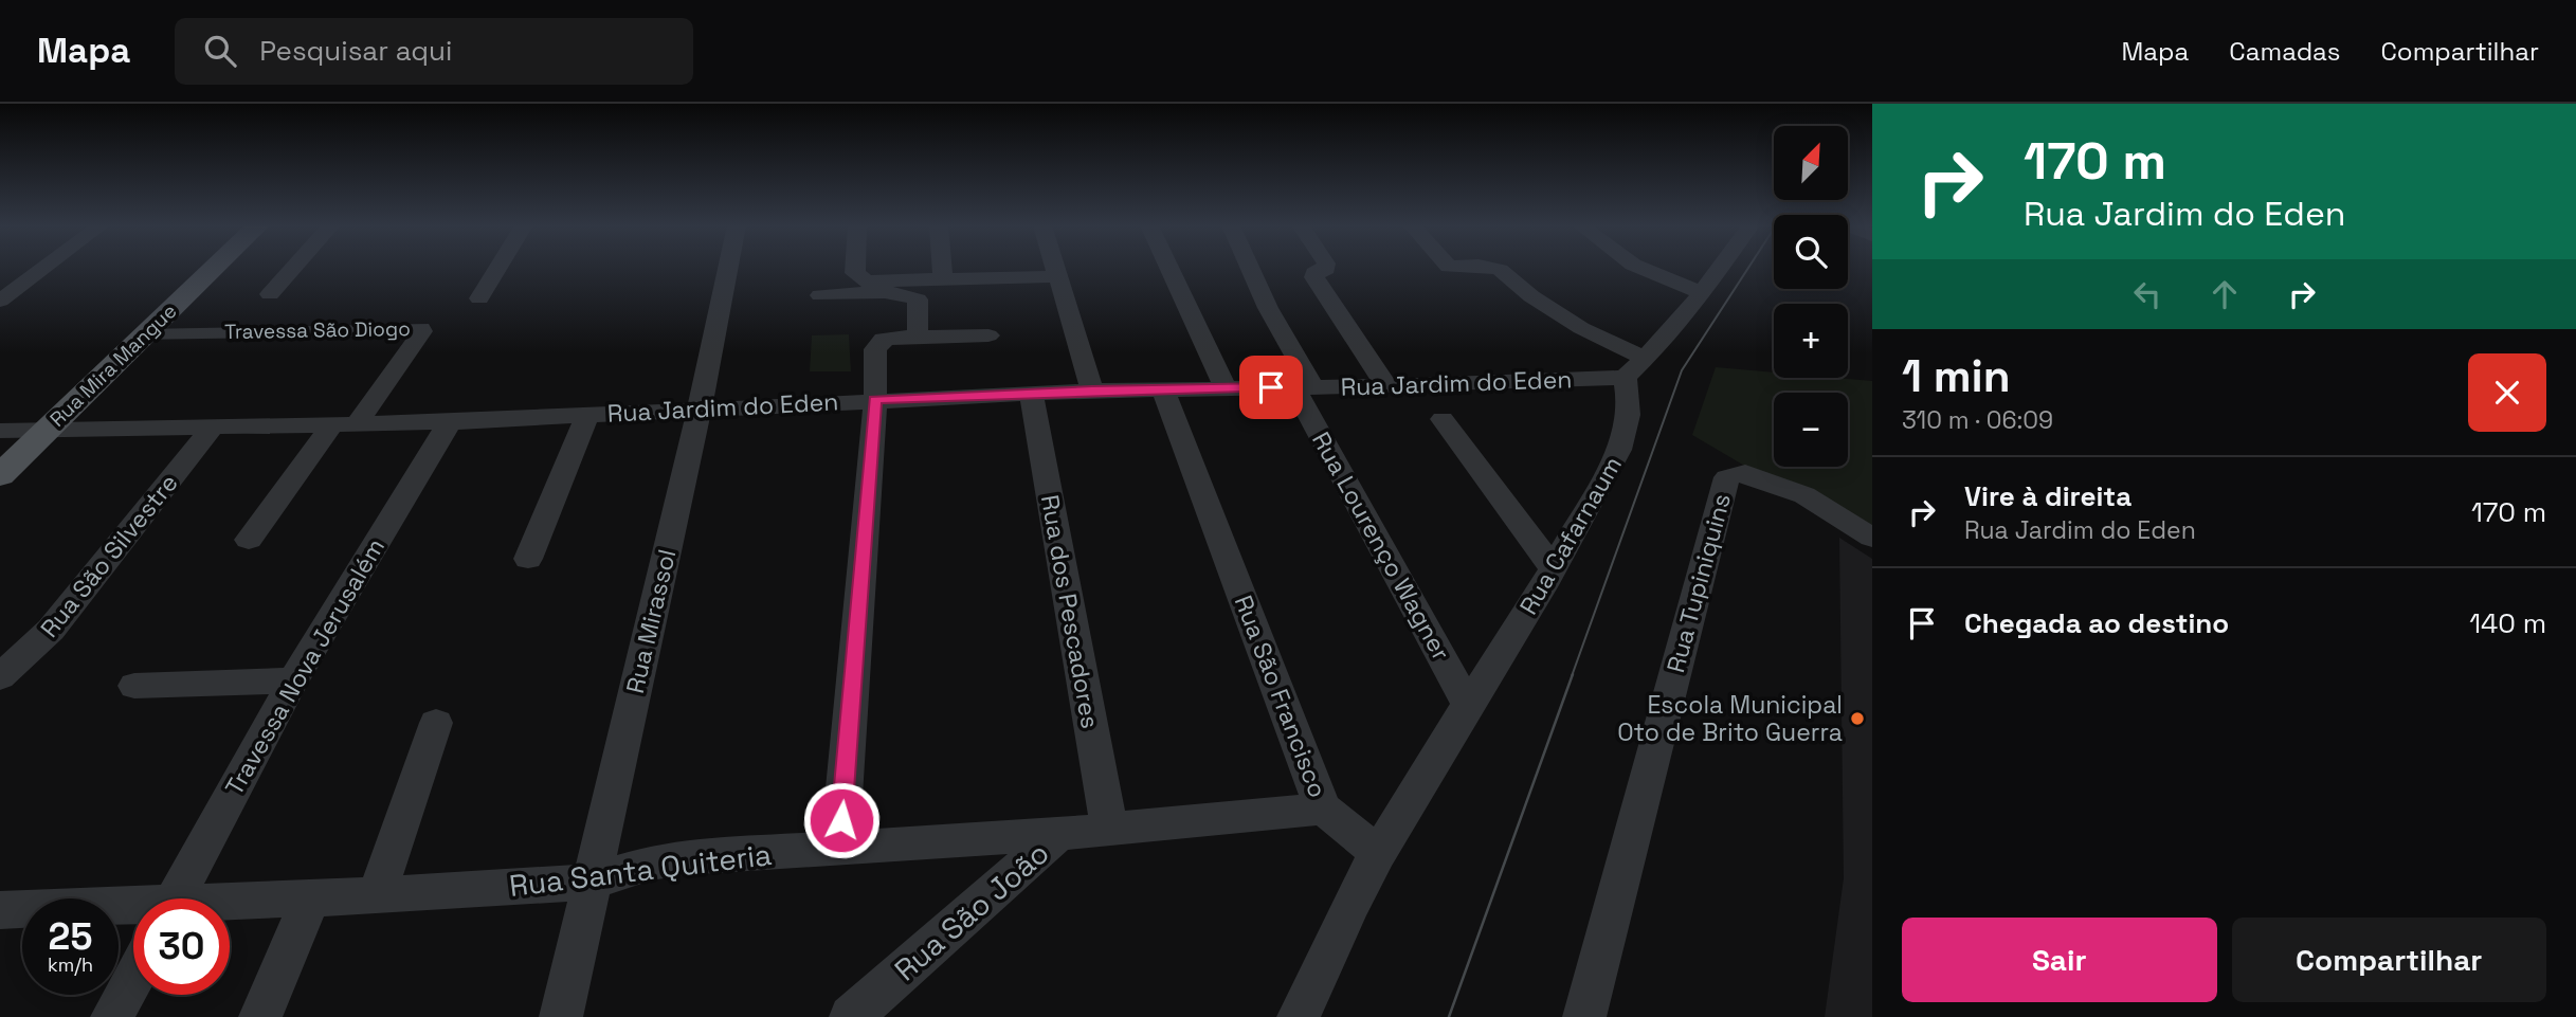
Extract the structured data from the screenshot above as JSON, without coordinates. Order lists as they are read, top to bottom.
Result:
{
  "streets": {
    "main road": ["Rua Mira Mangue"],
    "street": [
      "Travessa São Diogo",
      "Rua Jardim do Eden",
      "Rua Cafarnaum",
      "Rua Lourenço Wagner",
      "Rua São Silvestre",
      "Rua Tupiniquins",
      "Rua dos Pescadores",
      "Rua Mirassol",
      "Travessa Nova Jerusalém",
      "Rua São Francisco",
      "Rua Santa Quiteria",
      "Rua São João"
    ]
  },
  "crossings": [
    ["Travessa São Diogo", "Rua Mira Mangue"],
    ["Travessa São Diogo", "Rua Jardim do Eden"],
    ["Rua Mira Mangue", "Rua Jardim do Eden"],
    ["Rua Jardim do Eden", "Rua Cafarnaum"],
    ["Rua Jardim do Eden", "Rua Lourenço Wagner"],
    ["Rua Jardim do Eden", "Rua São Silvestre"],
    ["Rua Jardim do Eden", "Rua dos Pescadores"],
    ["Rua Jardim do Eden", "Rua Mirassol"],
    ["Rua Jardim do Eden", "Travessa Nova Jerusalém"],
    ["Rua Jardim do Eden", "Rua São Francisco"],
    ["Rua Cafarnaum", "Rua Lourenço Wagner"],
    ["Rua Cafarnaum", "Rua São Francisco"],
    ["Rua dos Pescadores", "Rua Santa Quiteria"],
    ["Rua Mirassol", "Rua Santa Quiteria"],
    ["Rua São Francisco", "Rua Santa Quiteria"],
    ["Rua Santa Quiteria", "Rua São João"]
  ],
  "places": ["Escola Municipal Oto de Brito Guerra"],
  "north": "top right",
  "page": {
    "header": "Mapa",
    "search": "Pesquisar aqui",
    "nav": ["Mapa", "Camadas", "Compartilhar"],
    "turn": ["170 m", "Rua Jardim do Eden"],
    "map_buttons": ["+", "−"],
    "heading": ["1 min", "310 m · 06:09"],
    "list": [
      {
        "name": "Vire à direita",
        "note": "Rua Jardim do Eden",
        "value": "170 m"
      },
      {
        "name": "Chegada ao destino",
        "value": "140 m"
      }
    ],
    "speed": "25 km/h",
    "limit": "30",
    "buttons": ["Sair", "Compartilhar"]
  }
}
